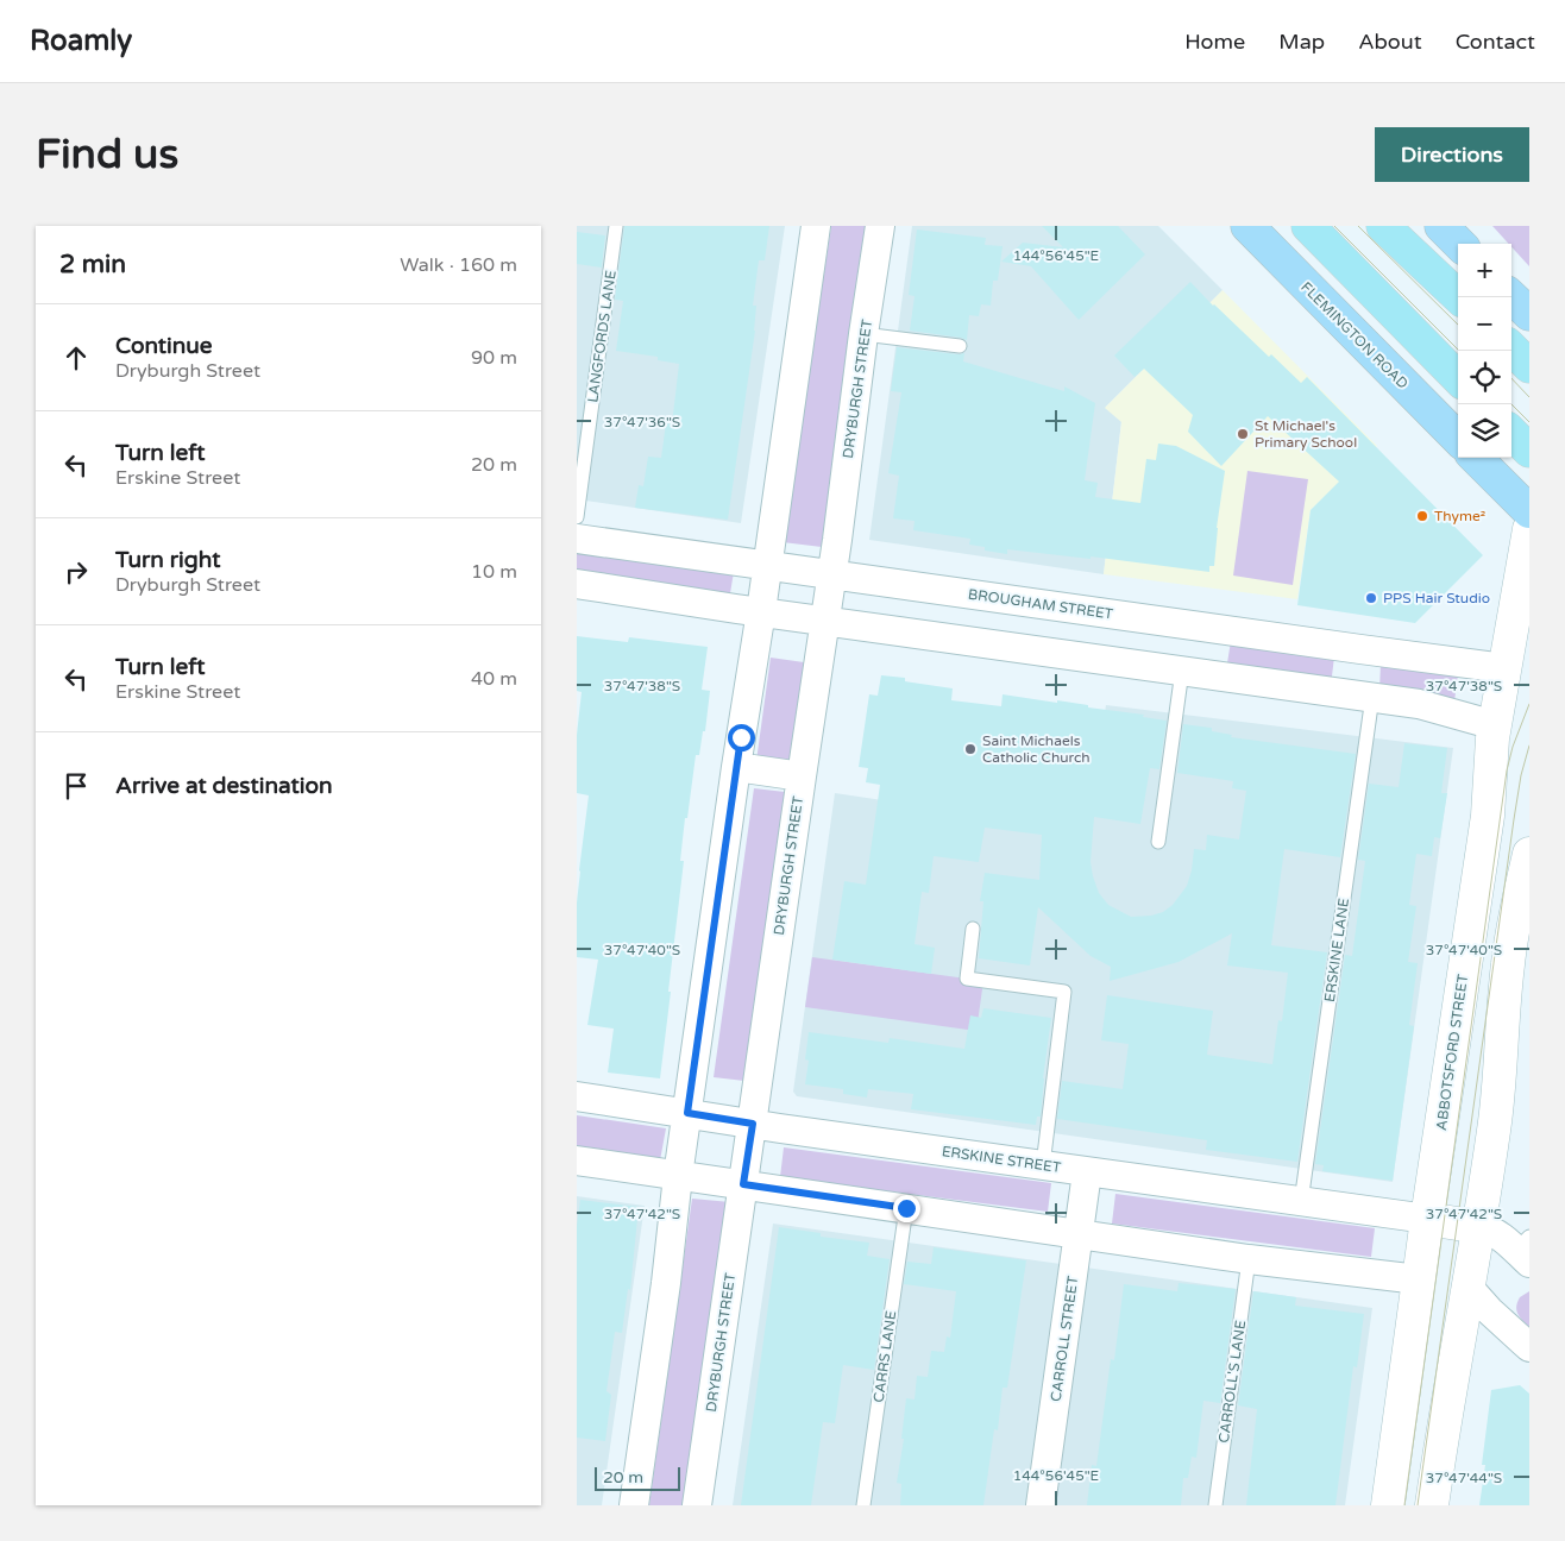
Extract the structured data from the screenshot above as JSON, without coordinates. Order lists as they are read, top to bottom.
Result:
{
  "streets": {
    "main road": ["FLEMINGTON ROAD"],
    "street": [
      "DRYBURGH STREET",
      "BROUGHAM STREET",
      "ABBOTSFORD STREET",
      "ERSKINE STREET",
      "CARROLL STREET"
    ],
    "lane": [
      "LANGFORDS LANE",
      "ERSKINE LANE",
      "CARRS LANE",
      "CARROLL'S LANE"
    ]
  },
  "crossings": [
    ["DRYBURGH STREET", "BROUGHAM STREET"],
    ["DRYBURGH STREET", "ERSKINE STREET"],
    ["BROUGHAM STREET", "ABBOTSFORD STREET"],
    ["ERSKINE LANE", "ERSKINE STREET"],
    ["ABBOTSFORD STREET", "ERSKINE STREET"],
    ["ERSKINE STREET", "CARROLL STREET"]
  ],
  "places": [
    "St Michael's Primary School",
    "Thyme²",
    "PPS Hair Studio",
    "Saint Michaels Catholic Church"
  ],
  "scale_bar": "20 m",
  "page": {
    "header": "Roamly",
    "nav": [
      "Home",
      "Map",
      "About",
      "Contact"
    ],
    "buttons": "Directions",
    "title": "Find us",
    "heading": ["2 min", "Walk · 160 m"],
    "map_buttons": ["+", "−"],
    "list": [
      ["Continue", "Dryburgh Street", "90 m"],
      ["Turn left", "Erskine Street", "20 m"],
      ["Turn right", "Dryburgh Street", "10 m"],
      ["Turn left", "Erskine Street", "40 m"],
      "Arrive at destination"
    ],
    "scale": "20 m"
  },
  "coordinates": [
    "144°56'45\"E",
    "37°47'36\"S",
    "37°47'38\"S",
    "37°47'40\"S",
    "37°47'42\"S",
    "37°47'44\"S"
  ]
}
